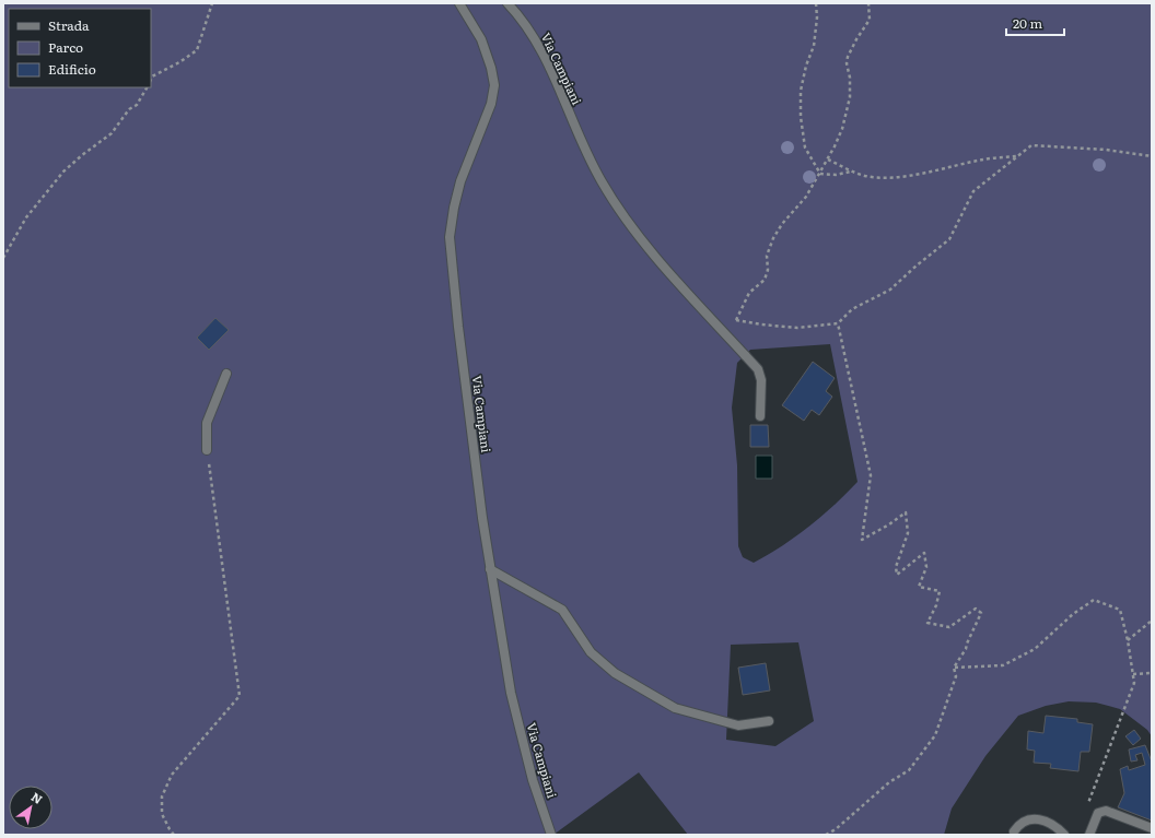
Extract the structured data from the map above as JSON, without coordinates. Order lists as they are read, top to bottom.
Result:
{
  "streets": {
    "street": ["Via Campiani"]
  },
  "legend": ["Strada", "Parco", "Edificio"],
  "scale_bar": "20 m",
  "north": "top right"
}
